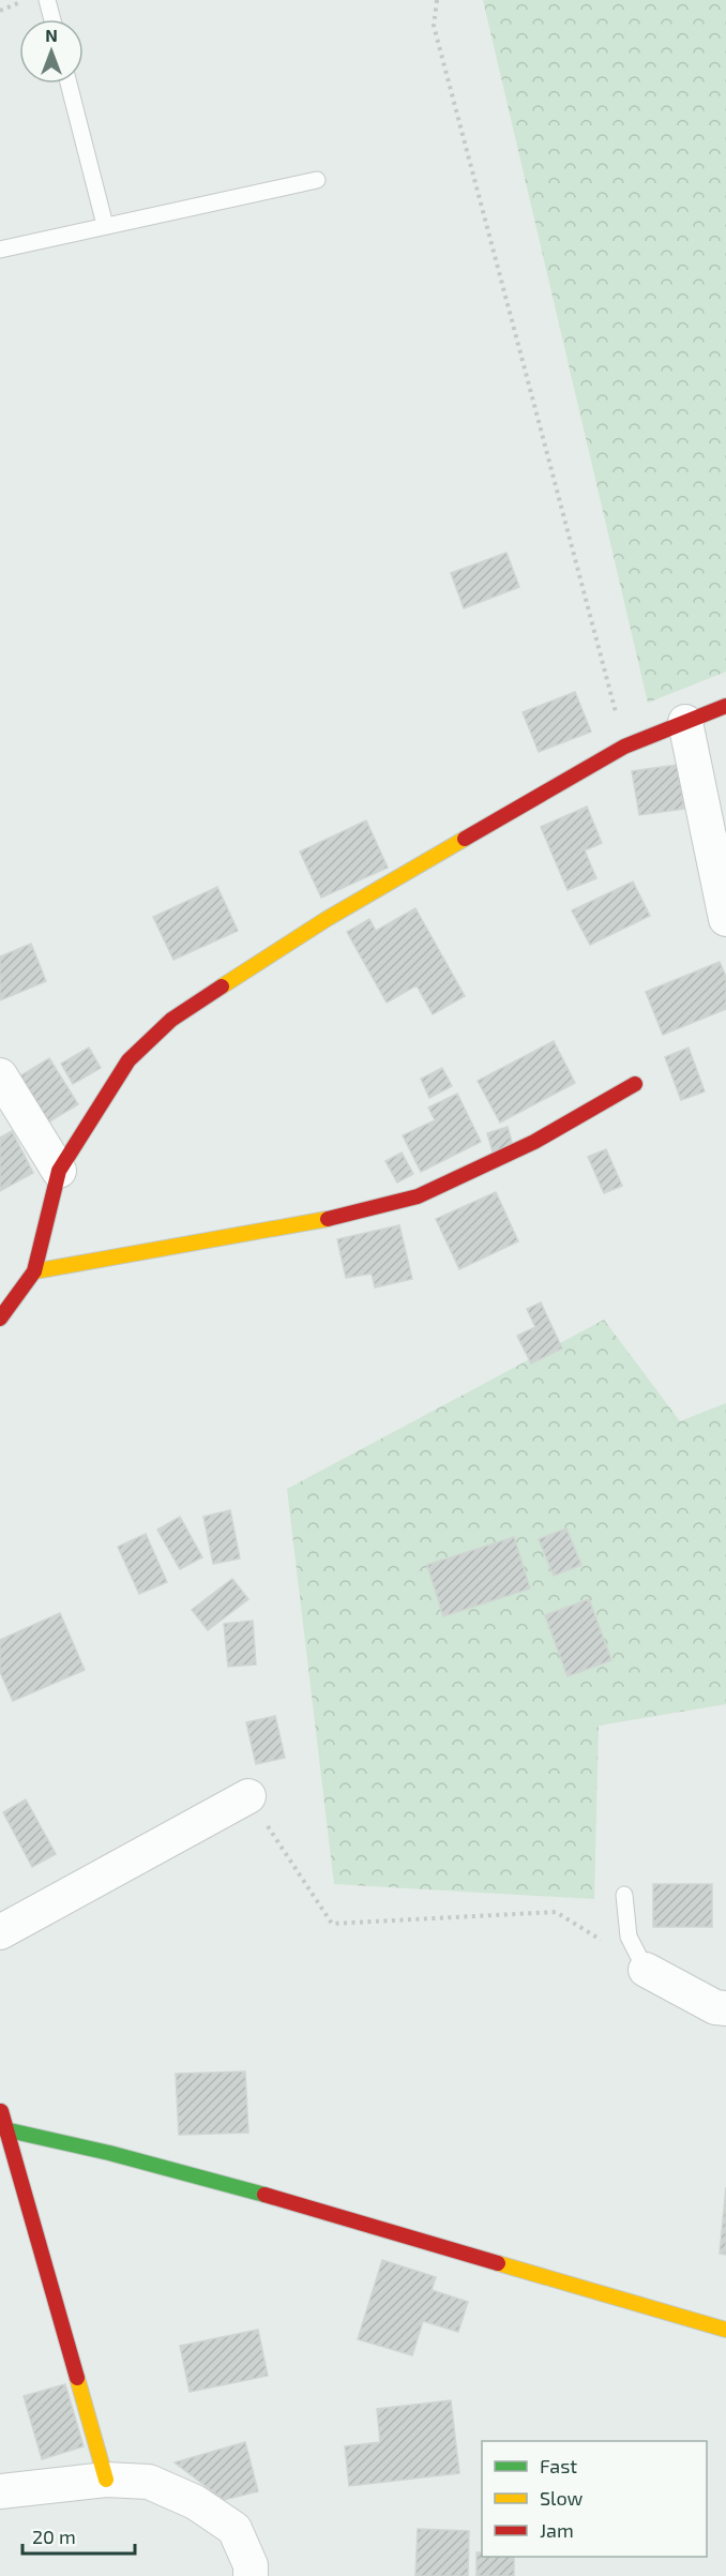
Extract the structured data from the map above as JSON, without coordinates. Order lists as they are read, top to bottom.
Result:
{
  "legend": ["Fast", "Slow", "Jam"],
  "scale_bar": "20 m",
  "north": "top"
}
